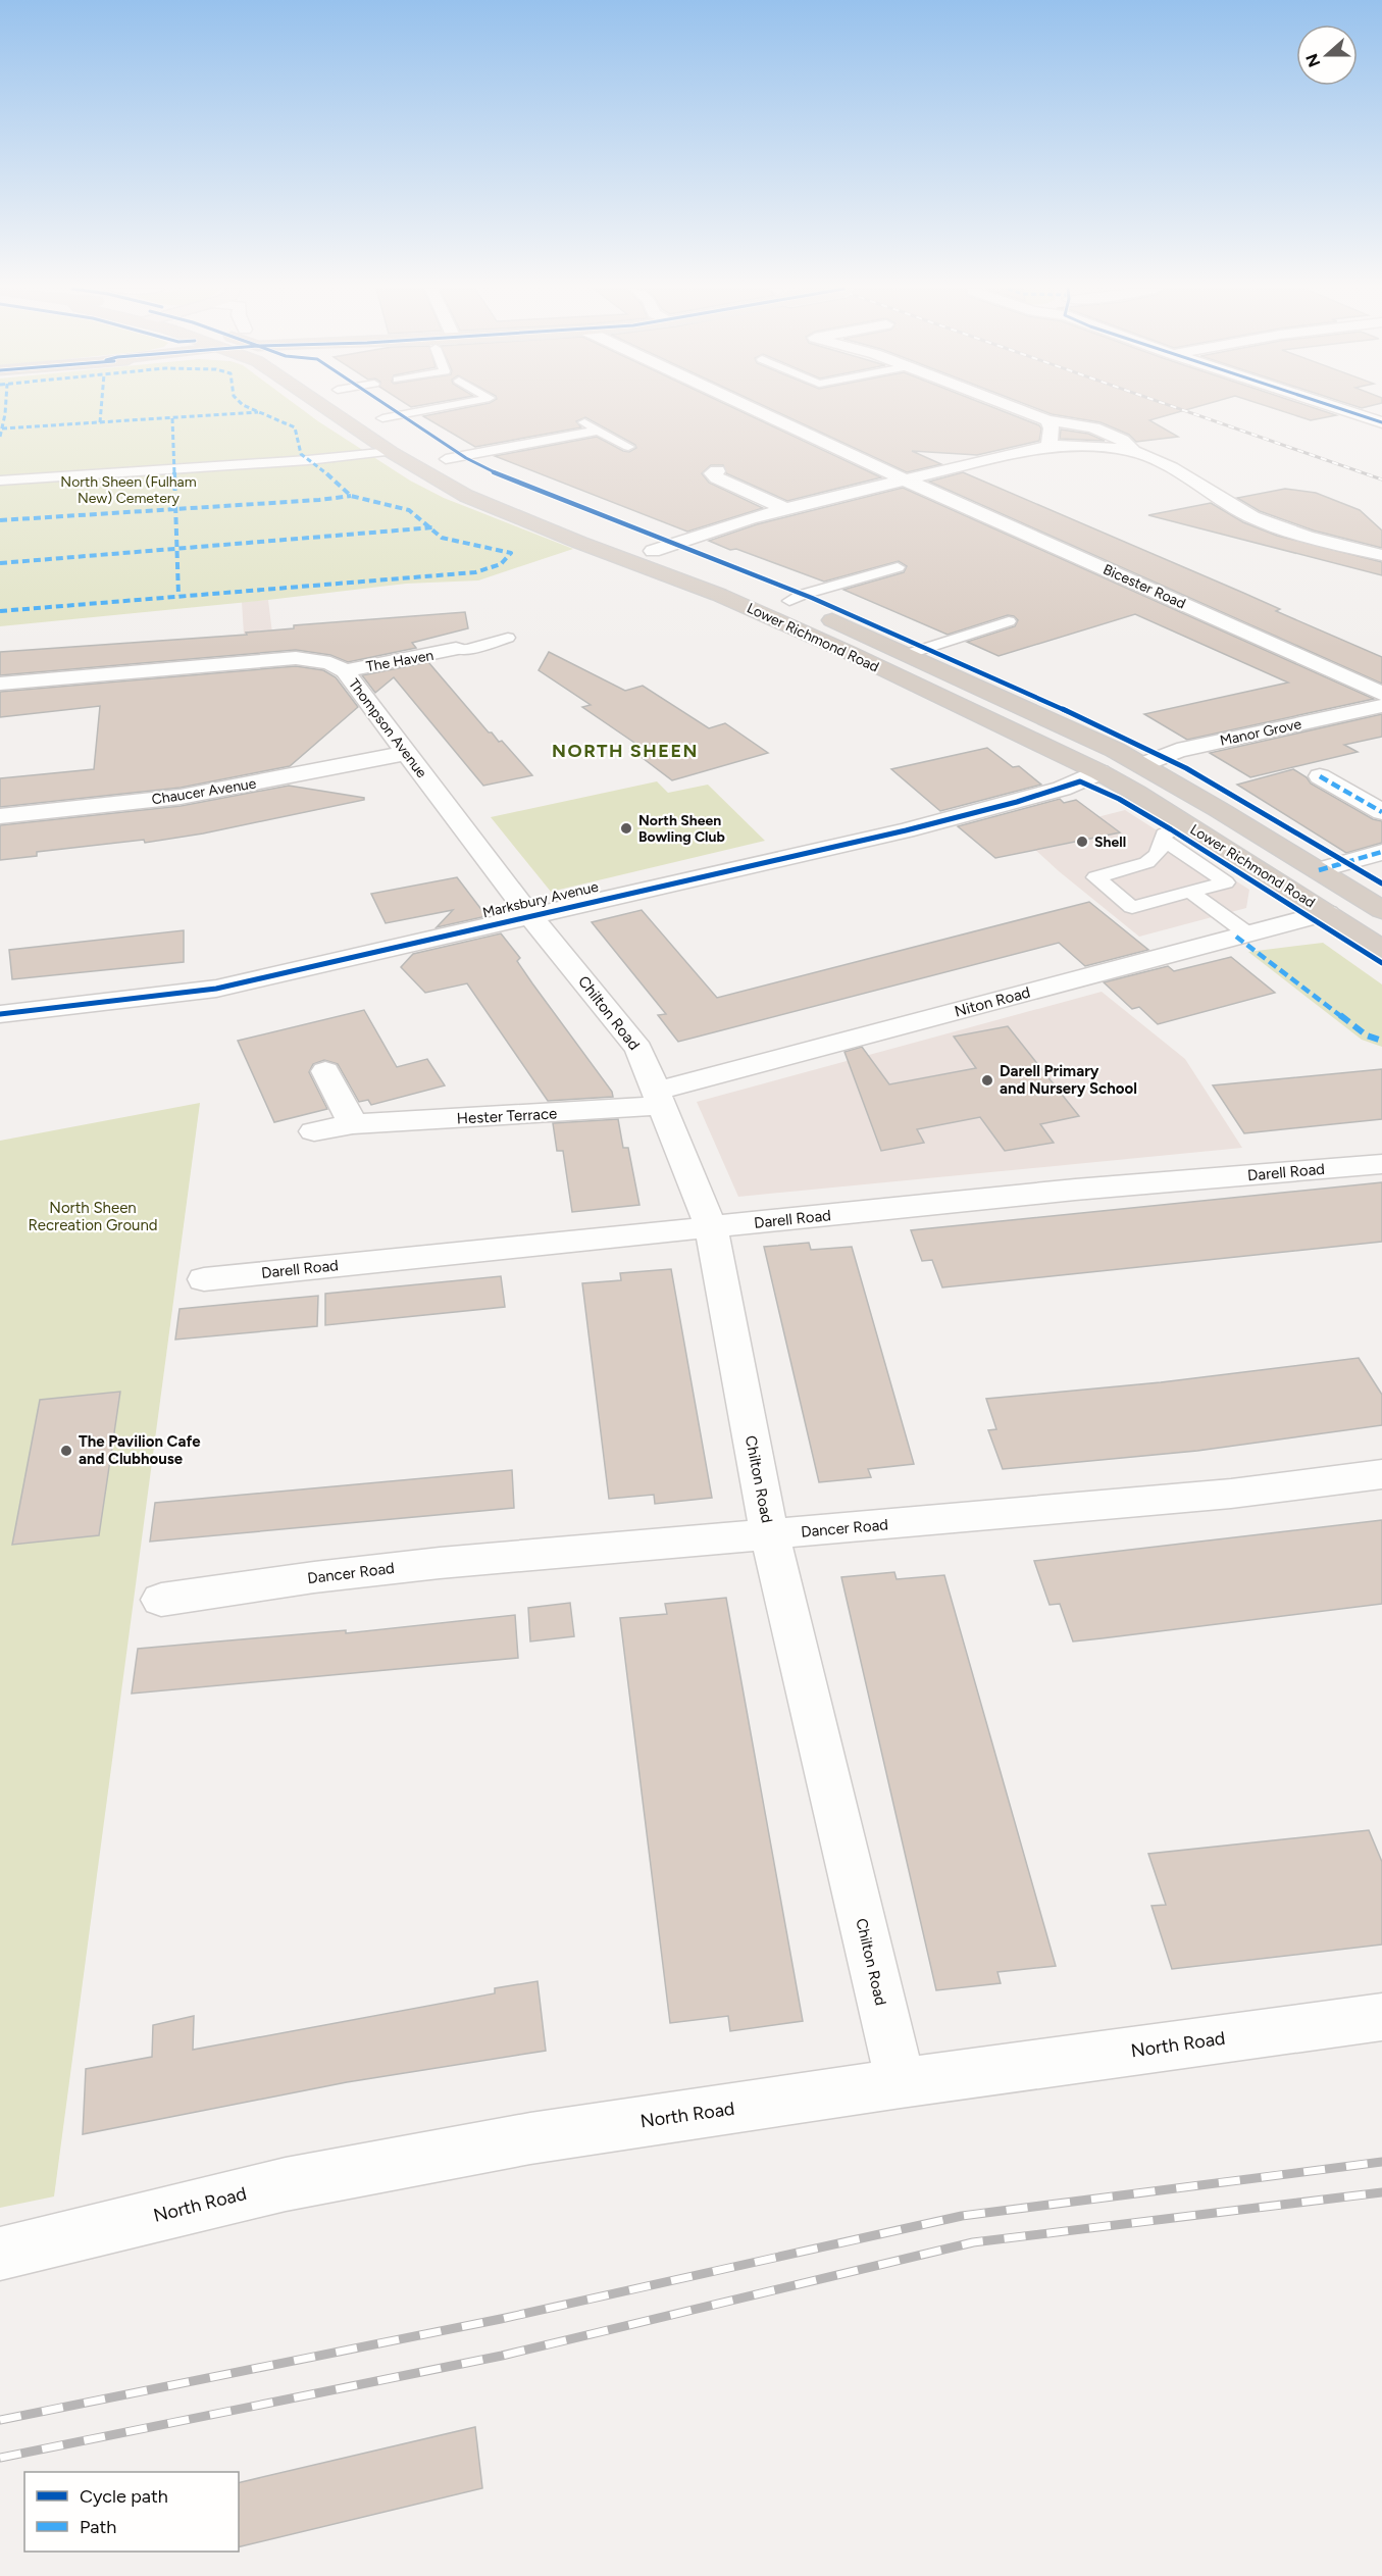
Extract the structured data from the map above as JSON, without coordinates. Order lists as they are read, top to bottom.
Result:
{
  "streets": {
    "highway": ["Lower Richmond Road"],
    "street": [
      "Bicester Road",
      "The Haven",
      "Thompson Avenue",
      "Manor Grove",
      "Chaucer Avenue",
      "Marksbury Avenue",
      "Niton Road",
      "Chilton Road",
      "Hester Terrace",
      "Darell Road",
      "Dancer Road",
      "North Road"
    ]
  },
  "crossings": [
    ["Lower Richmond Road", "Manor Grove"],
    ["Lower Richmond Road", "Marksbury Avenue"],
    ["Lower Richmond Road", "Niton Road"],
    ["The Haven", "Thompson Avenue"],
    ["Thompson Avenue", "Chaucer Avenue"],
    ["Thompson Avenue", "Marksbury Avenue"],
    ["Thompson Avenue", "Chilton Road"],
    ["Marksbury Avenue", "Chilton Road"],
    ["Niton Road", "Chilton Road"],
    ["Niton Road", "Hester Terrace"],
    ["Chilton Road", "Hester Terrace"],
    ["Chilton Road", "Darell Road"],
    ["Chilton Road", "Dancer Road"],
    ["Chilton Road", "North Road"]
  ],
  "districts": ["NORTH SHEEN"],
  "parks": ["North Sheen (Fulham New) Cemetery", "North Sheen Recreation Ground"],
  "places": [
    "North Sheen Bowling Club",
    "Shell",
    "Darell Primary and Nursery School",
    "The Pavilion Cafe and Clubhouse"
  ],
  "legend": ["Cycle path", "Path"],
  "north": "left"
}
